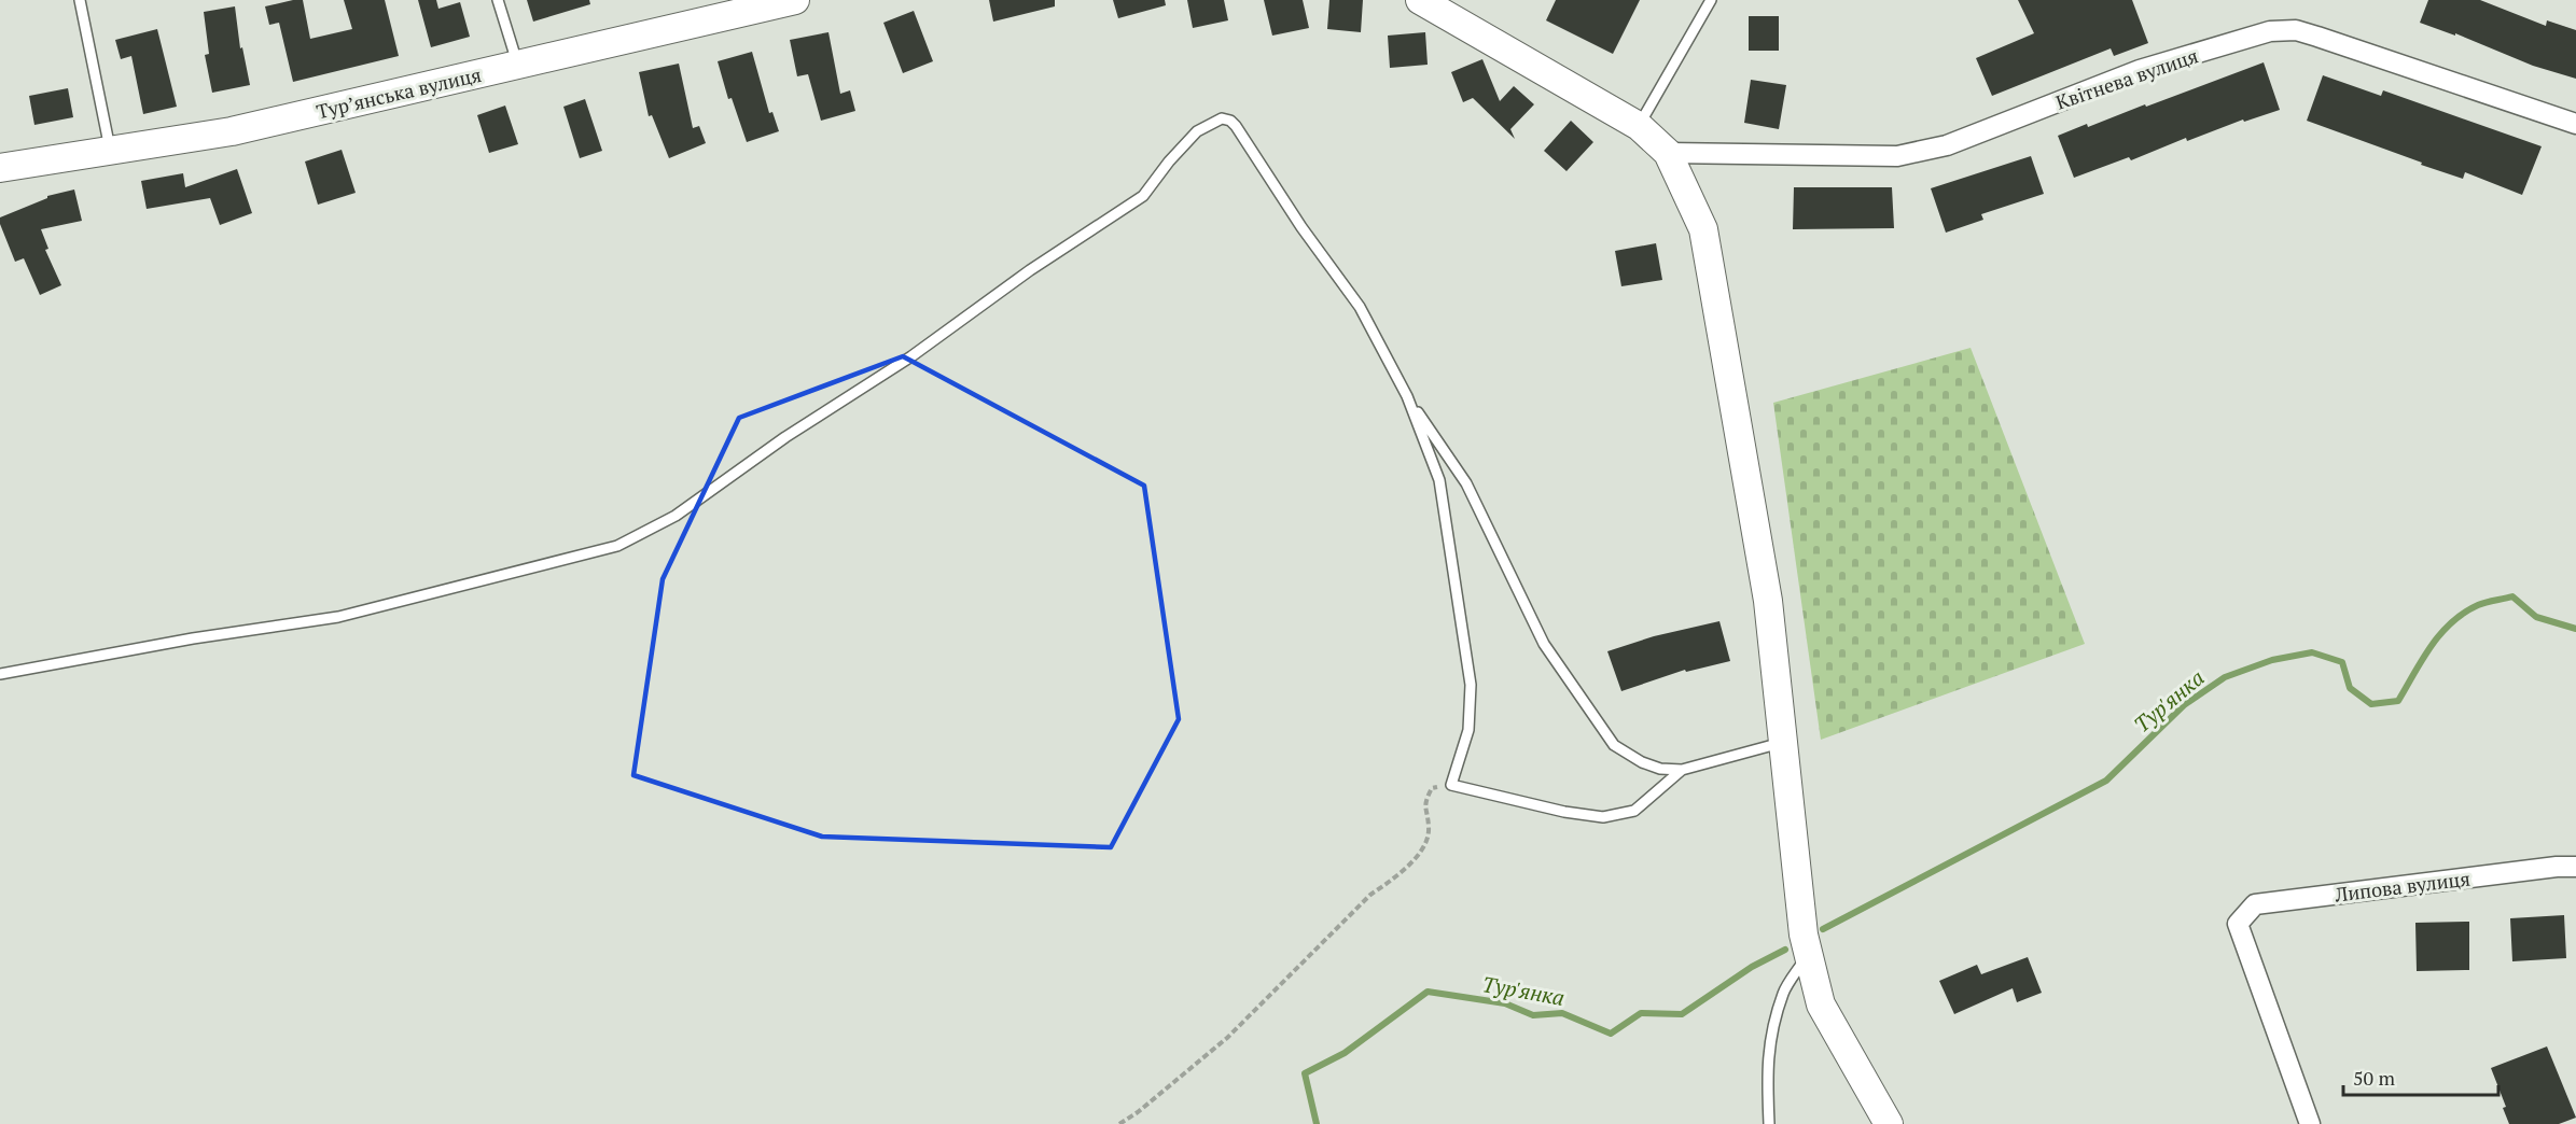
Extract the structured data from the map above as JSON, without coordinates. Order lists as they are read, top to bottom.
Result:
{
  "streets": {
    "street": ["Квітнева вулиця", "Турʼянська вулиця", "Липова вулиця"]
  },
  "water": ["Тур'янка"],
  "scale_bar": "50 m"
}
